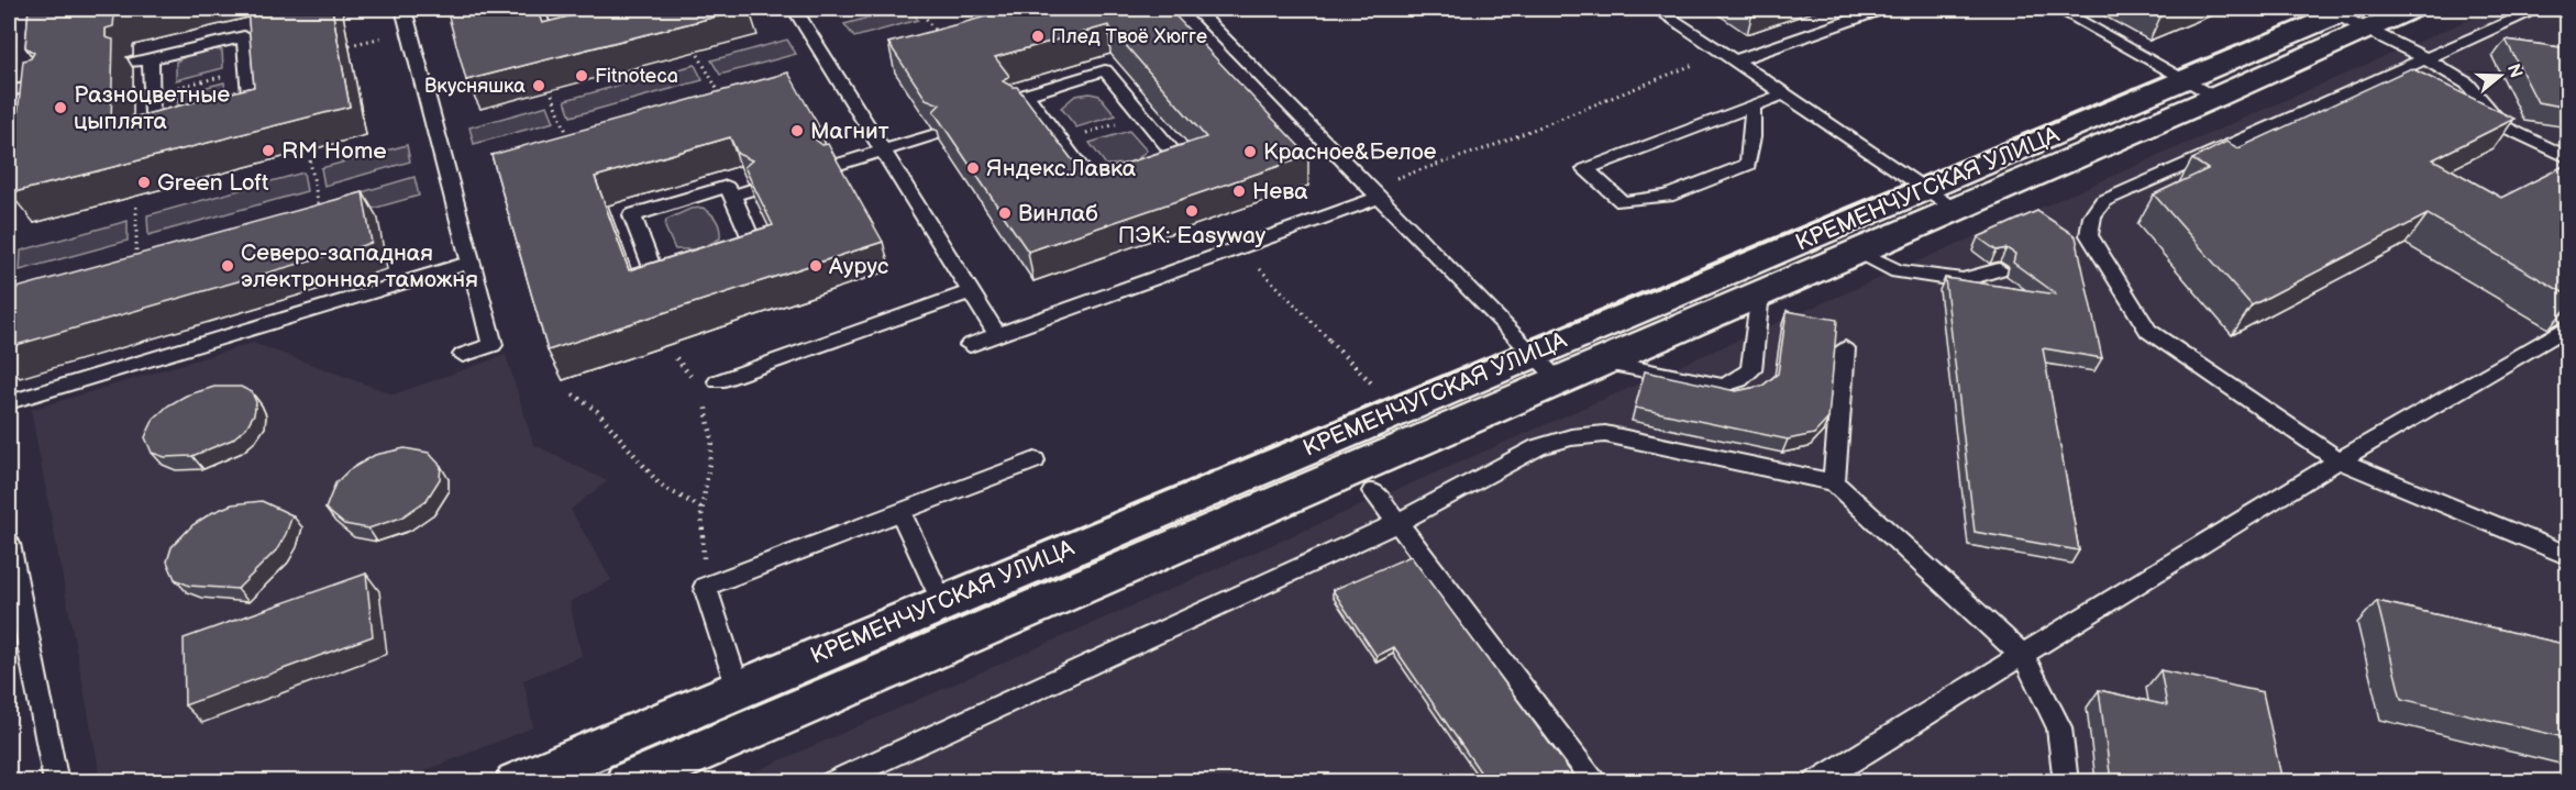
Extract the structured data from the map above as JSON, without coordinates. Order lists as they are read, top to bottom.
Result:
{
  "streets": {
    "street": ["КРЕМЕНЧУГСКАЯ УЛИЦА"]
  },
  "places": [
    "Плед Твоё Хюгге",
    "Fitnoteca",
    "Вкусняшка",
    "Разноцветные цыплята",
    "Магнит",
    "RM Home",
    "Красное&Белое",
    "Яндекс.Лавка",
    "Green Loft",
    "Нева",
    "ПЭК: Easyway",
    "Винлаб",
    "Северо-западная электронная таможня",
    "Аурус"
  ],
  "north": "right"
}
